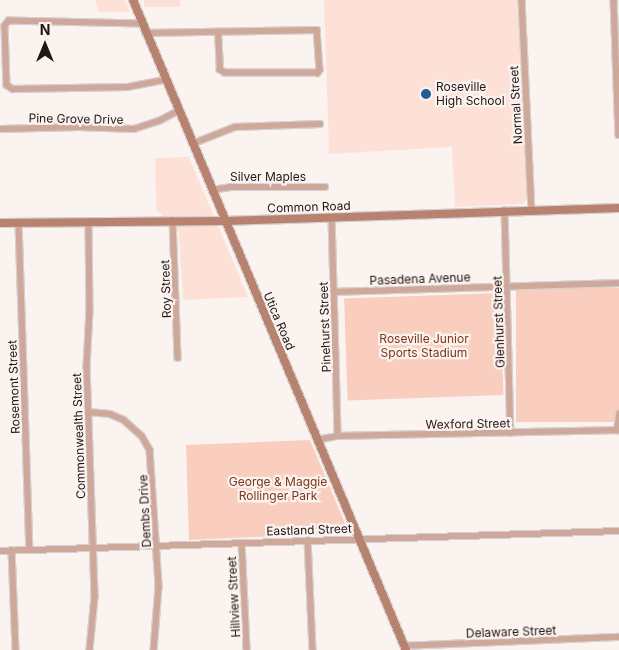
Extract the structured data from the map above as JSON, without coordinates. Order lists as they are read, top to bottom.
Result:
{
  "streets": {
    "main road": ["Common Road", "Utica Road"],
    "street": [
      "Normal Street",
      "Pine Grove Drive",
      "Silver Maples",
      "Pasadena Avenue",
      "Roy Street",
      "Glenhurst Street",
      "Pinehurst Street",
      "Rosemont Street",
      "Wexford Street",
      "Commonwealth Street",
      "Dembs Drive",
      "Eastland Street",
      "Hillview Street",
      "Delaware Street"
    ]
  },
  "crossings": [
    ["Normal Street", "Common Road"],
    ["Pine Grove Drive", "Utica Road"],
    ["Silver Maples", "Utica Road"],
    ["Common Road", "Roy Street"],
    ["Common Road", "Utica Road"],
    ["Common Road", "Glenhurst Street"],
    ["Common Road", "Pinehurst Street"],
    ["Common Road", "Rosemont Street"],
    ["Common Road", "Commonwealth Street"],
    ["Pasadena Avenue", "Glenhurst Street"],
    ["Pasadena Avenue", "Pinehurst Street"],
    ["Utica Road", "Wexford Street"],
    ["Utica Road", "Eastland Street"],
    ["Utica Road", "Delaware Street"],
    ["Glenhurst Street", "Wexford Street"],
    ["Pinehurst Street", "Wexford Street"],
    ["Rosemont Street", "Eastland Street"],
    ["Commonwealth Street", "Dembs Drive"],
    ["Commonwealth Street", "Eastland Street"],
    ["Dembs Drive", "Eastland Street"],
    ["Eastland Street", "Hillview Street"]
  ],
  "parks": ["Roseville Junior Sports Stadium", "George & Maggie Rollinger Park"],
  "places": ["Roseville High School"],
  "north": "top"
}
